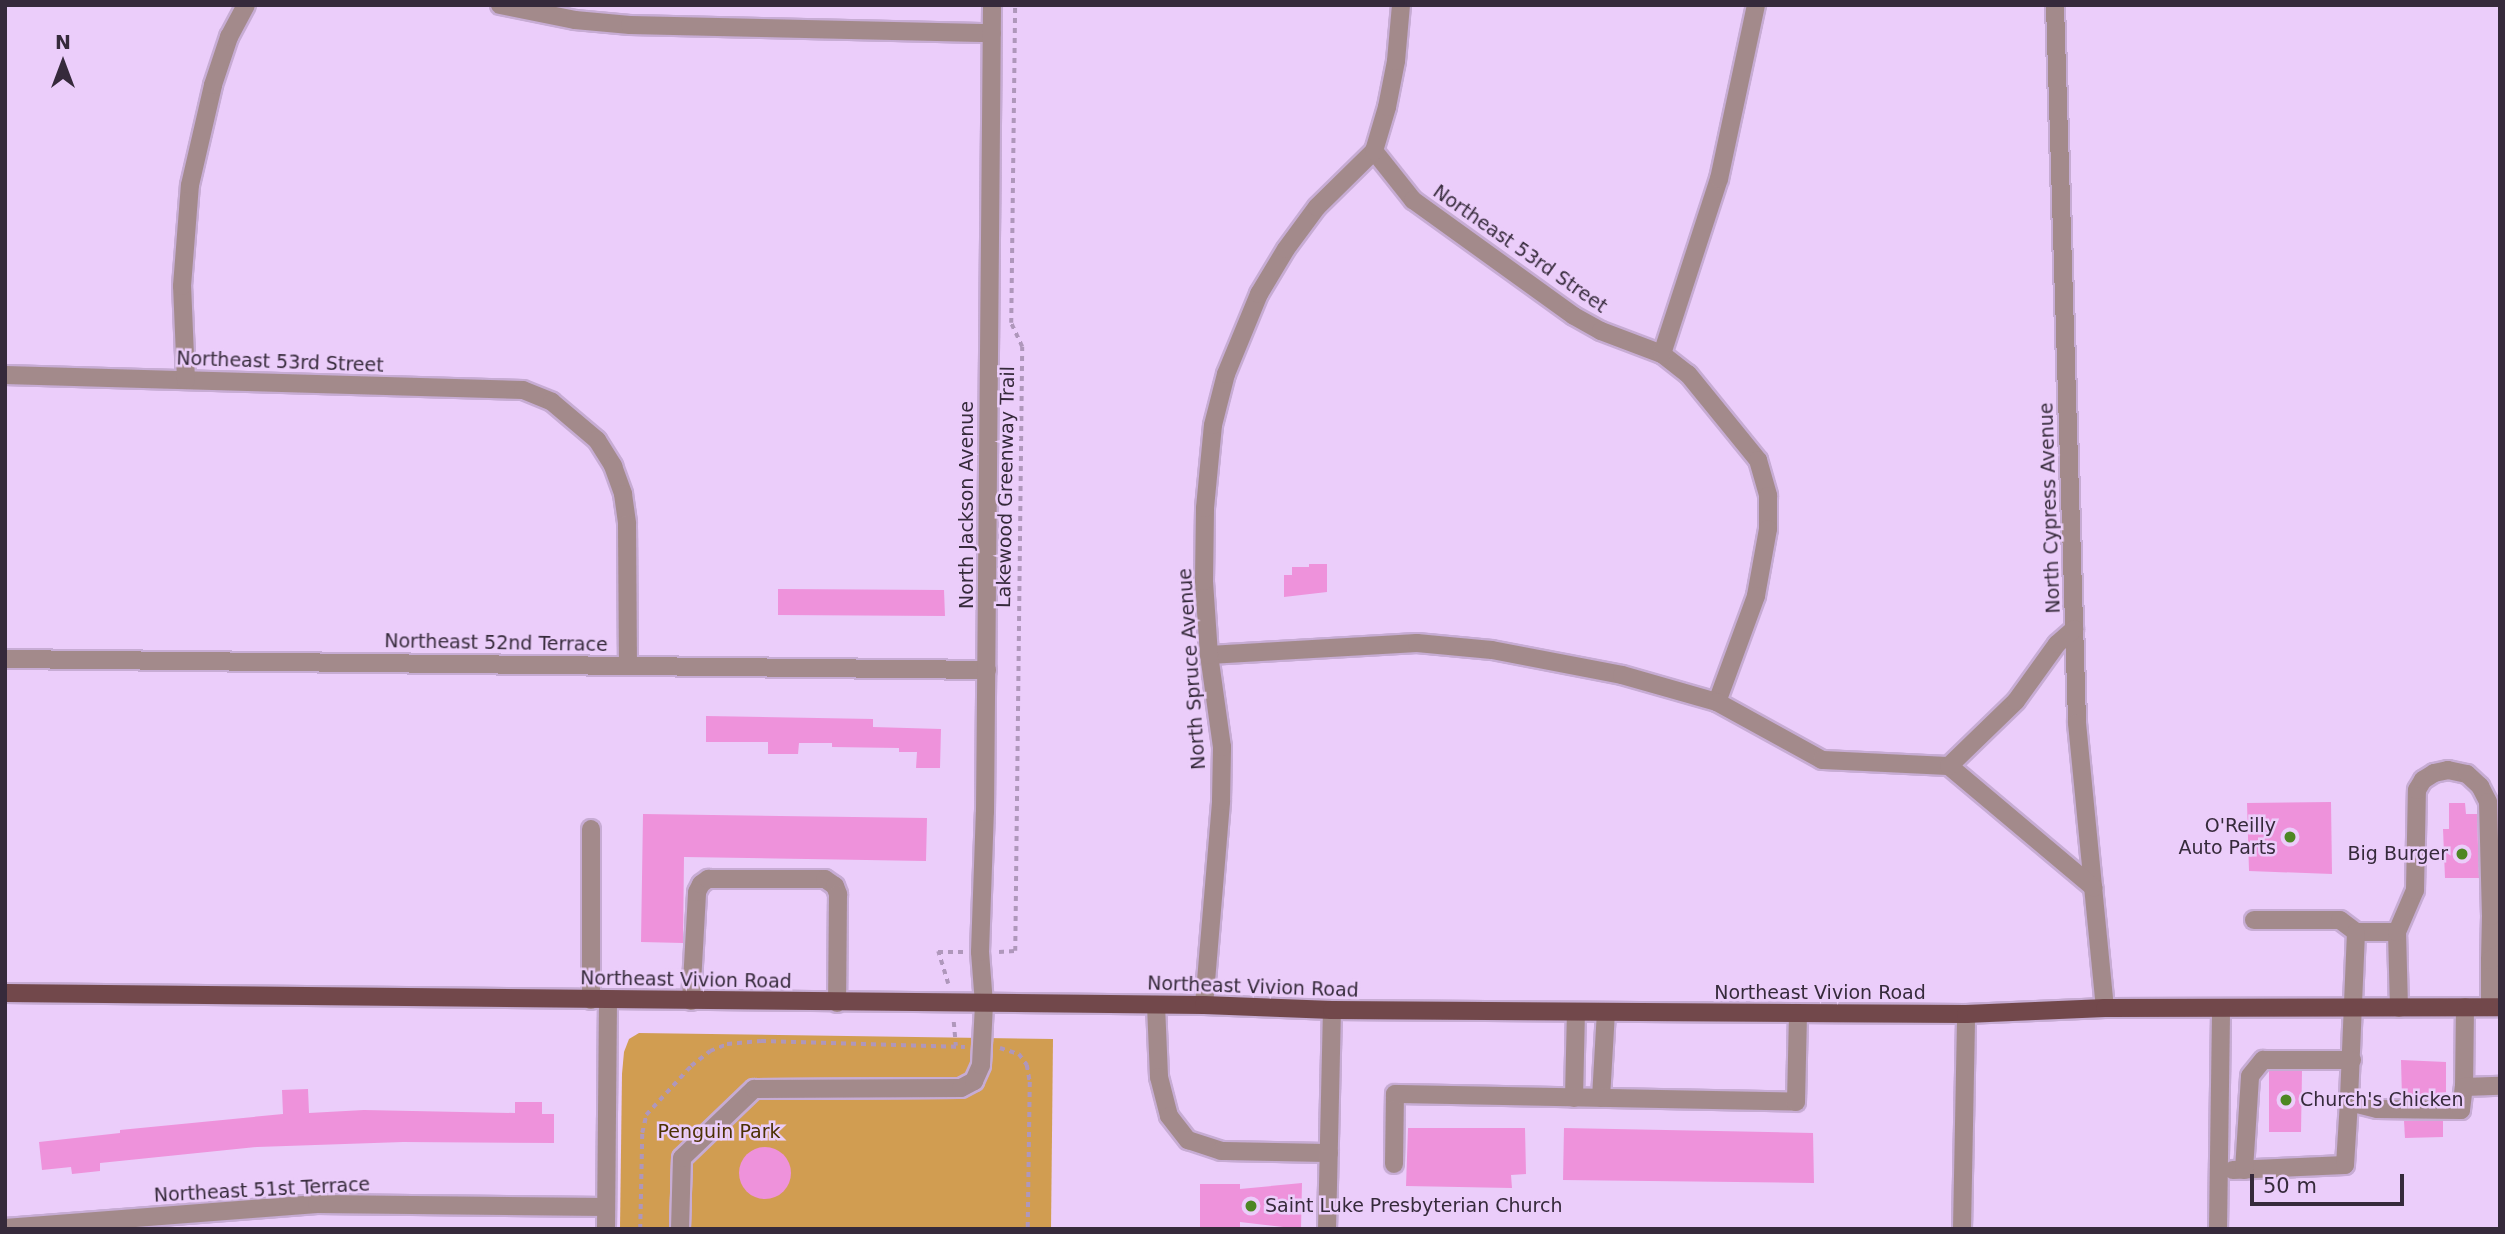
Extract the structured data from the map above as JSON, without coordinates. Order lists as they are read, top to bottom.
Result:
{
  "streets": {
    "main road": ["Northeast Vivion Road"],
    "street": [
      "Northeast 53rd Street",
      "North Jackson Avenue",
      "North Cypress Avenue",
      "Northeast 52nd Terrace",
      "North Spruce Avenue",
      "Northeast 51st Terrace"
    ],
    "path": ["Lakewood Greenway Trail"]
  },
  "crossings": [
    ["Northeast 53rd Street", "Northeast 52nd Terrace"],
    ["Northeast 53rd Street", "North Spruce Avenue"],
    ["North Jackson Avenue", "Northeast 52nd Terrace"],
    ["North Jackson Avenue", "Northeast Vivion Road"],
    ["North Cypress Avenue", "Northeast Vivion Road"],
    ["North Spruce Avenue", "Northeast Vivion Road"]
  ],
  "parks": ["Penguin Park"],
  "places": [
    "O'Reilly Auto Parts",
    "Big Burger",
    "Church's Chicken",
    "Saint Luke Presbyterian Church"
  ],
  "scale_bar": "50 m",
  "north": "top"
}
